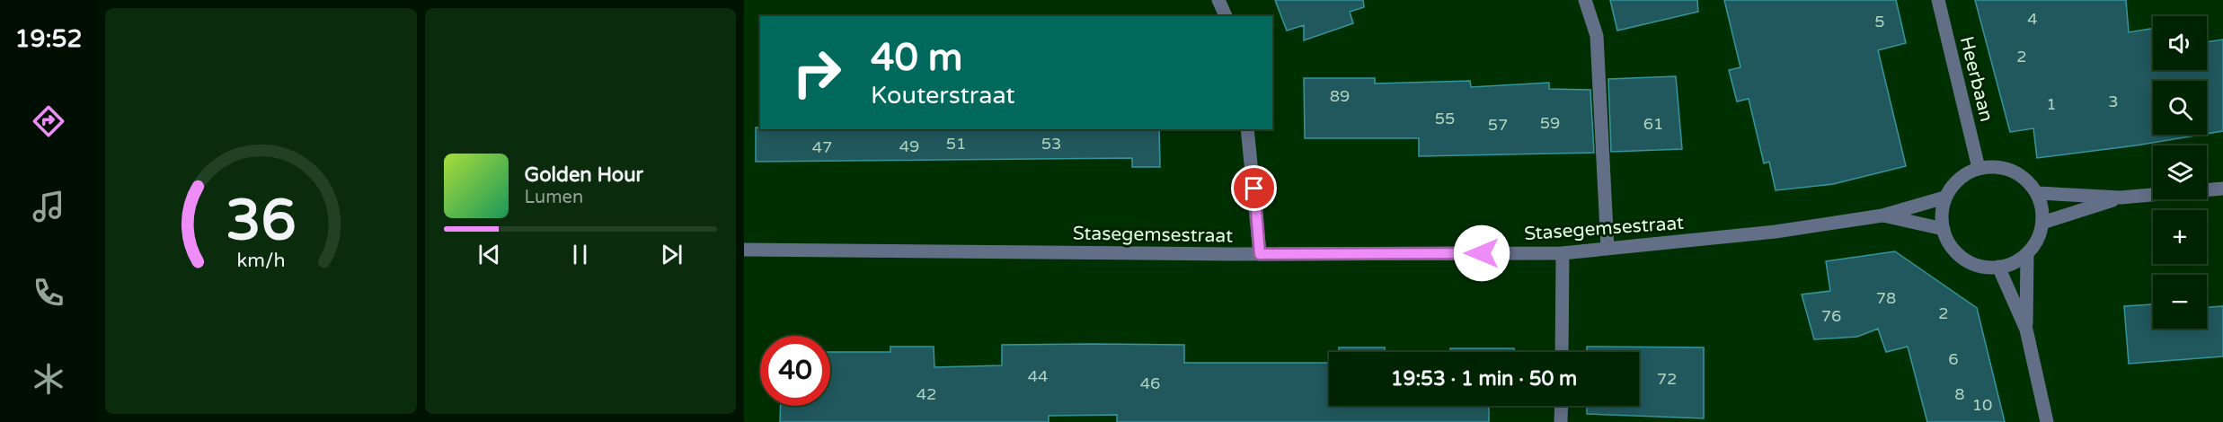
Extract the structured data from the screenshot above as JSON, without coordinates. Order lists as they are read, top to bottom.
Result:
{
  "streets": {
    "street": ["Heerbaan", "Stasegemsestraat"]
  },
  "crossings": [
    ["Heerbaan", "Stasegemsestraat"]
  ],
  "house_numbers": [
    "4",
    "5",
    "2",
    "89",
    "3",
    "1",
    "55",
    "59",
    "61",
    "57",
    "51",
    "53",
    "49",
    "47",
    "78",
    "2",
    "76",
    "6",
    "44",
    "72",
    "46",
    "42",
    "8",
    "10"
  ],
  "page": {
    "tabs": "19:52",
    "map_buttons": ["+", "−"],
    "turn": ["40 m", "Kouterstraat"],
    "song": ["Golden Hour", "Lumen"],
    "limit": "40",
    "trip": "19:53 · 1 min · 50 m",
    "gauge": ["36", "km/h"]
  }
}
